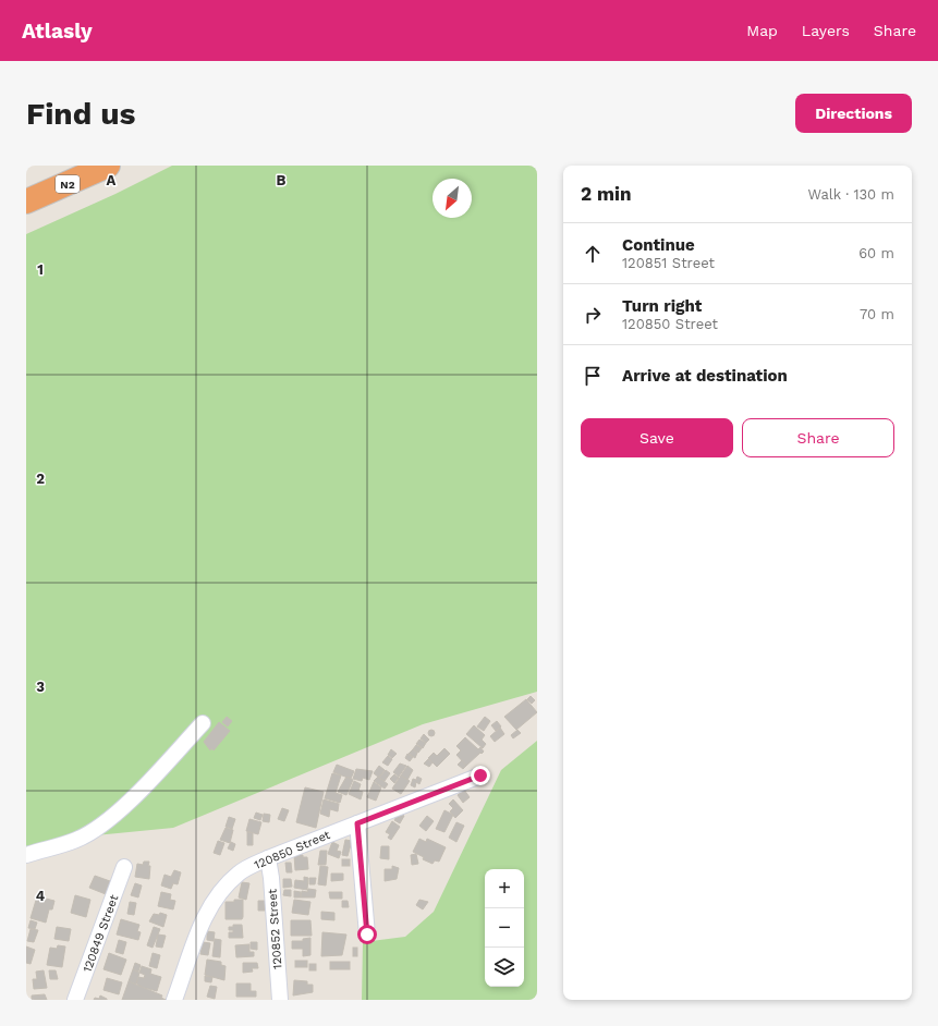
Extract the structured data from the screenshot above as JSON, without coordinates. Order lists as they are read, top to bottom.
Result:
{
  "streets": {
    "highway": ["N2"],
    "street": ["120850 Street", "120852 Street", "120849 Street"]
  },
  "crossings": [
    ["120850 Street", "120852 Street"]
  ],
  "north": "bottom left",
  "page": {
    "header": "Atlasly",
    "nav": ["Map", "Layers", "Share"],
    "buttons": [
      "Directions",
      ["Save", "Share"]
    ],
    "title": "Find us",
    "heading": ["2 min", "Walk · 130 m"],
    "list": [
      ["Continue", "120851 Street", "60 m"],
      ["Turn right", "120850 Street", "70 m"],
      "Arrive at destination"
    ],
    "map_buttons": ["+", "−"]
  },
  "grid": {
    "columns": ["A", "B"],
    "rows": [
      "1",
      "2",
      "3",
      "4"
    ]
  }
}
